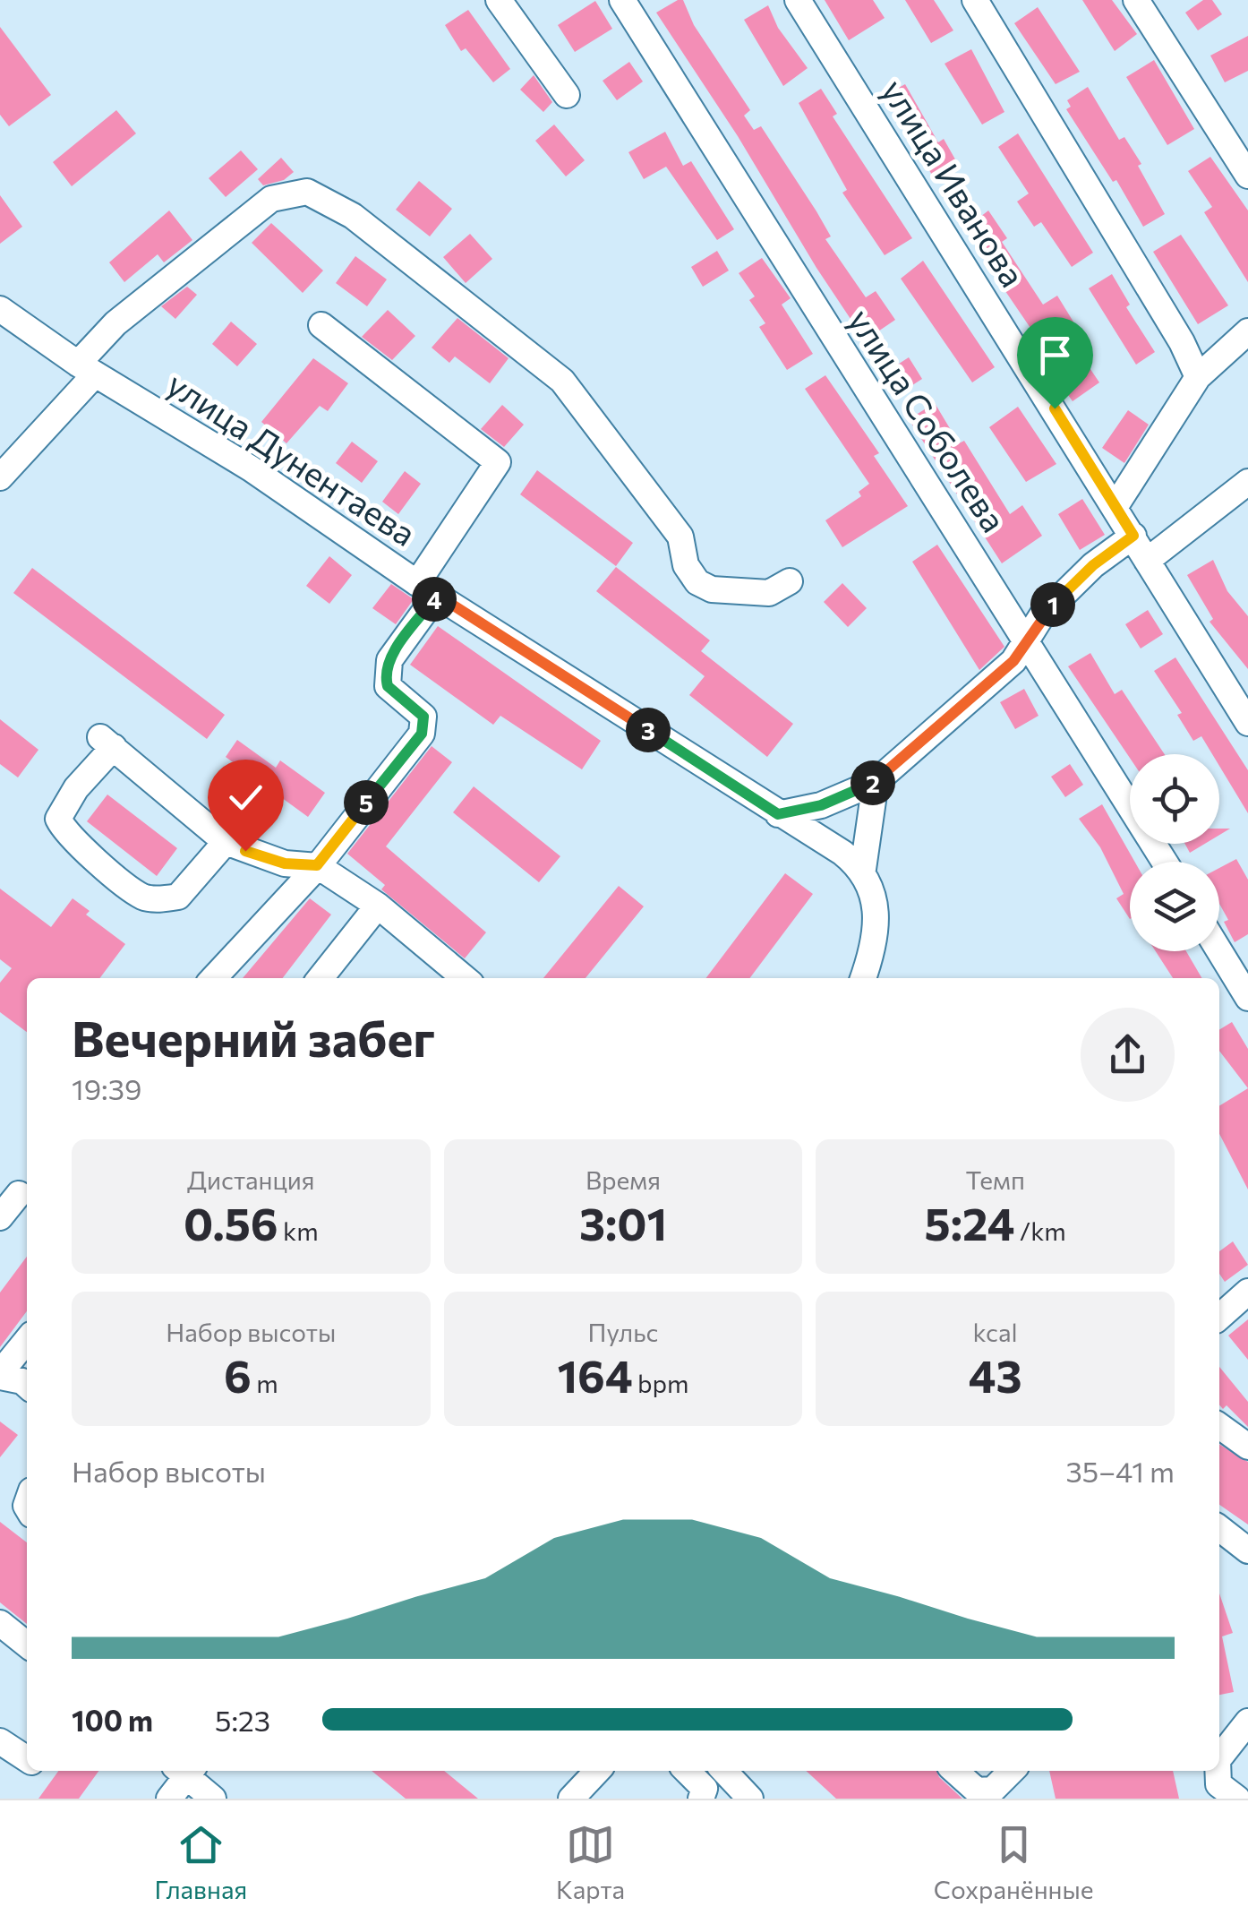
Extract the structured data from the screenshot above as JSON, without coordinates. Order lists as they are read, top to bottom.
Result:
{
  "streets": {
    "street": ["улица Иванова", "улица Соболева", "улица Дунентаева"]
  },
  "page": {
    "pins": [
      "4",
      "1",
      "3",
      "2",
      "5"
    ],
    "heading": ["Вечерний забег", "19:39"],
    "stats": [
      ["Дистанция", "0.56 km"],
      ["Время", "3:01"],
      ["Темп", "5:24 /km"],
      ["Набор высоты", "6 m"],
      ["Пульс", "164 bpm"],
      ["kcal", "43"]
    ],
    "chart": ["Набор высоты", "35–41 m"],
    "list": [
      {
        "name": "100 m",
        "note": "5:23"
      }
    ],
    "tabs": ["Главная", "Карта", "Сохранённые"]
  }
}
